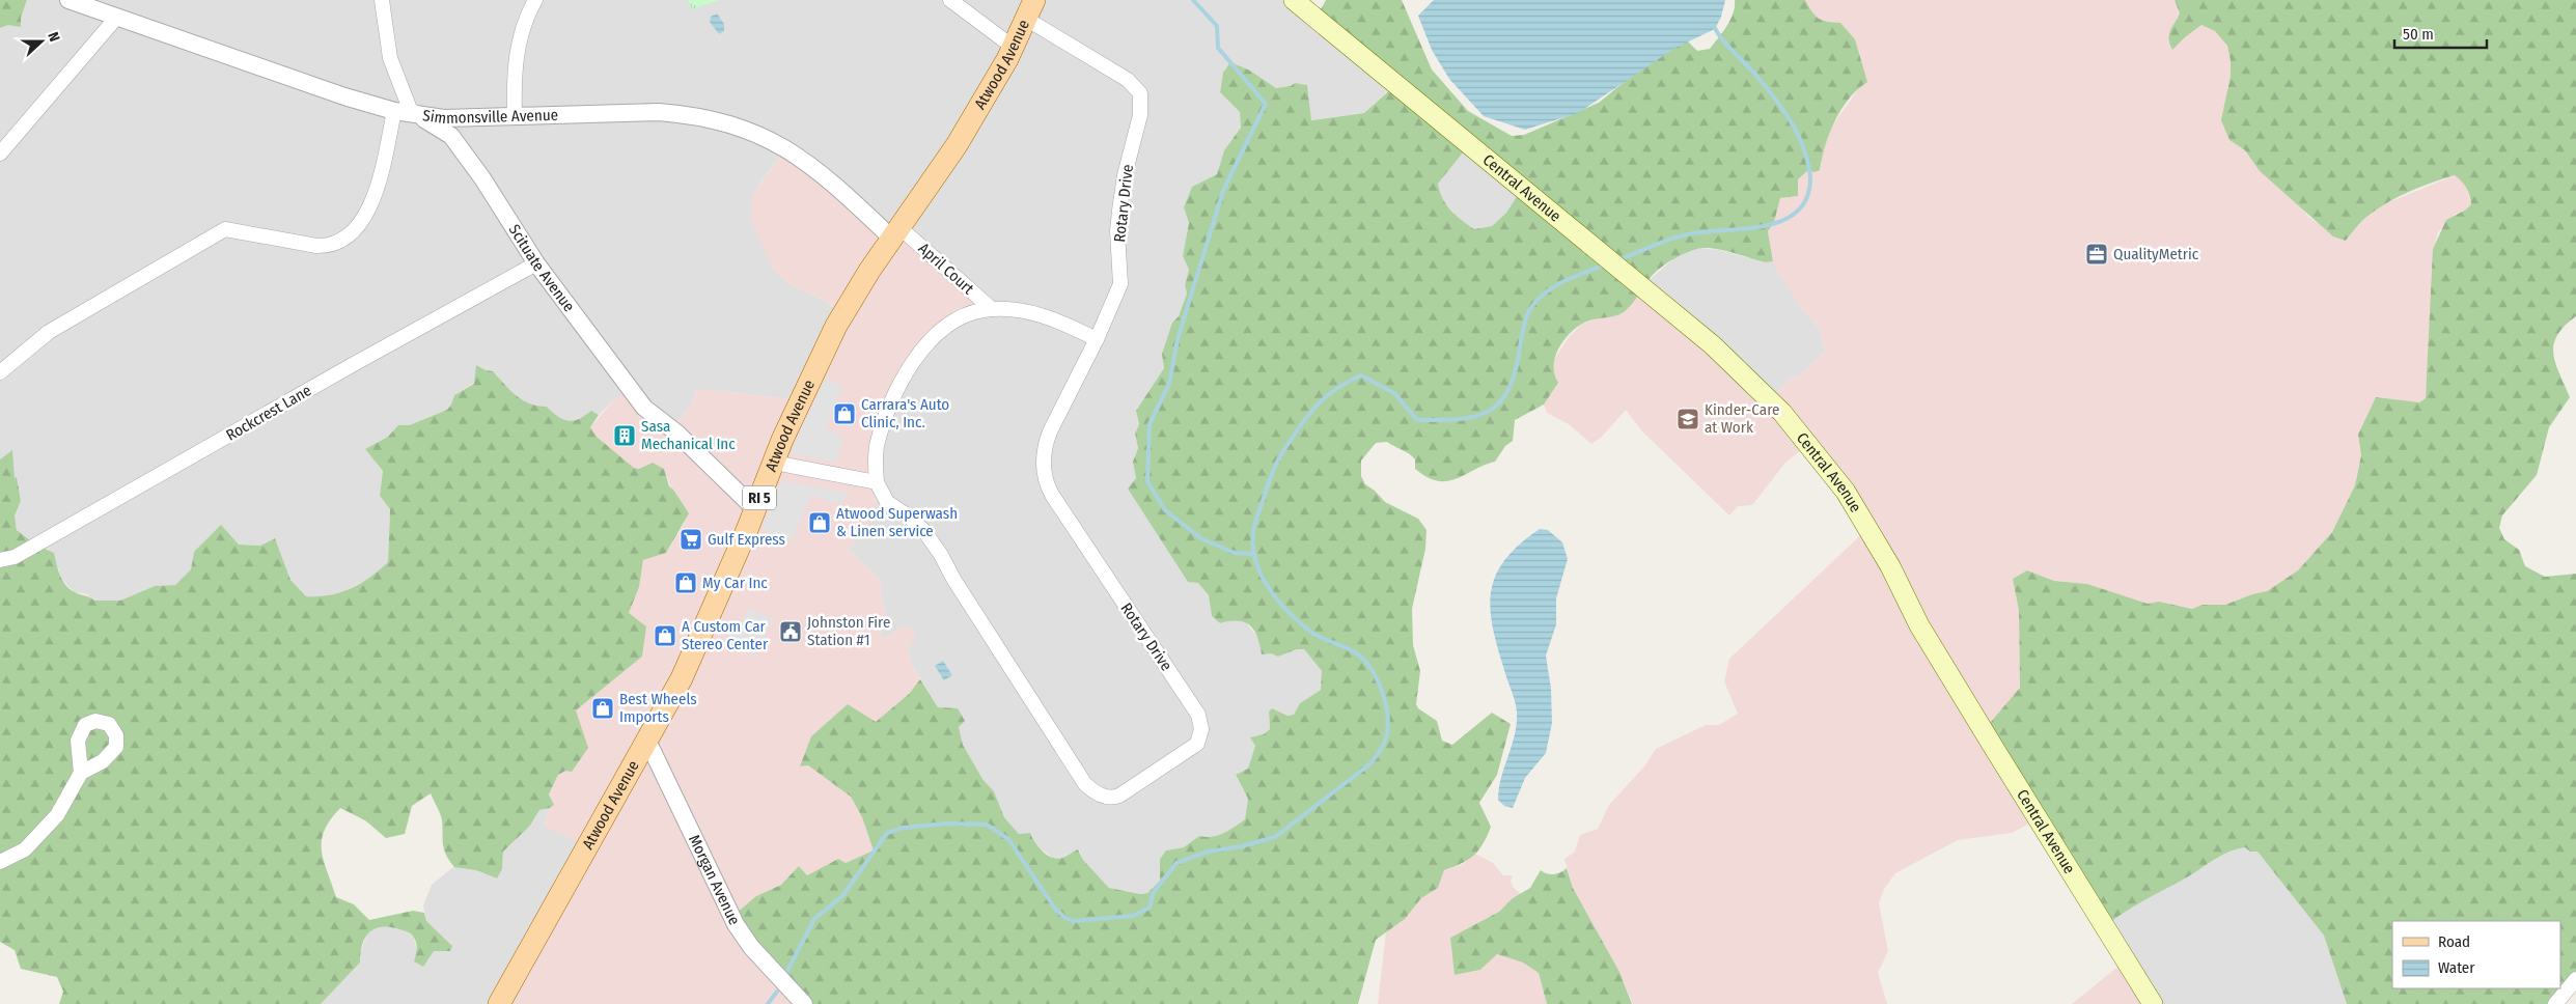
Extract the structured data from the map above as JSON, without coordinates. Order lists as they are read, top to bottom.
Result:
{
  "streets": {
    "main road": ["Atwood Avenue", "Central Avenue", "RI 5"],
    "street": [
      "Simmonsville Avenue",
      "Rotary Drive",
      "Scituate Avenue",
      "April Court",
      "Rockcrest Lane",
      "Morgan Avenue"
    ]
  },
  "crossings": [
    ["Atwood Avenue", "Simmonsville Avenue"],
    ["Atwood Avenue", "Rotary Drive"],
    ["Atwood Avenue", "Scituate Avenue"],
    ["Atwood Avenue", "April Court"],
    ["Atwood Avenue", "Morgan Avenue"],
    ["Simmonsville Avenue", "Scituate Avenue"],
    ["Simmonsville Avenue", "April Court"],
    ["Scituate Avenue", "Rockcrest Lane"]
  ],
  "places": {
    "office": ["QualityMetric"],
    "shop": [
      "Carrara's Auto Clinic, Inc.",
      "Atwood Superwash & Linen service",
      "My Car Inc",
      "A Custom Car Stereo Center",
      "Best Wheels Imports"
    ],
    "school or university": ["Kinder-Care at Work"],
    "building": ["Sasa Mechanical Inc"],
    "supermarket": ["Gulf Express"],
    "public building": ["Johnston Fire Station #1"]
  },
  "legend": ["Road", "Water"],
  "scale_bar": "50 m",
  "north": "right"
}
